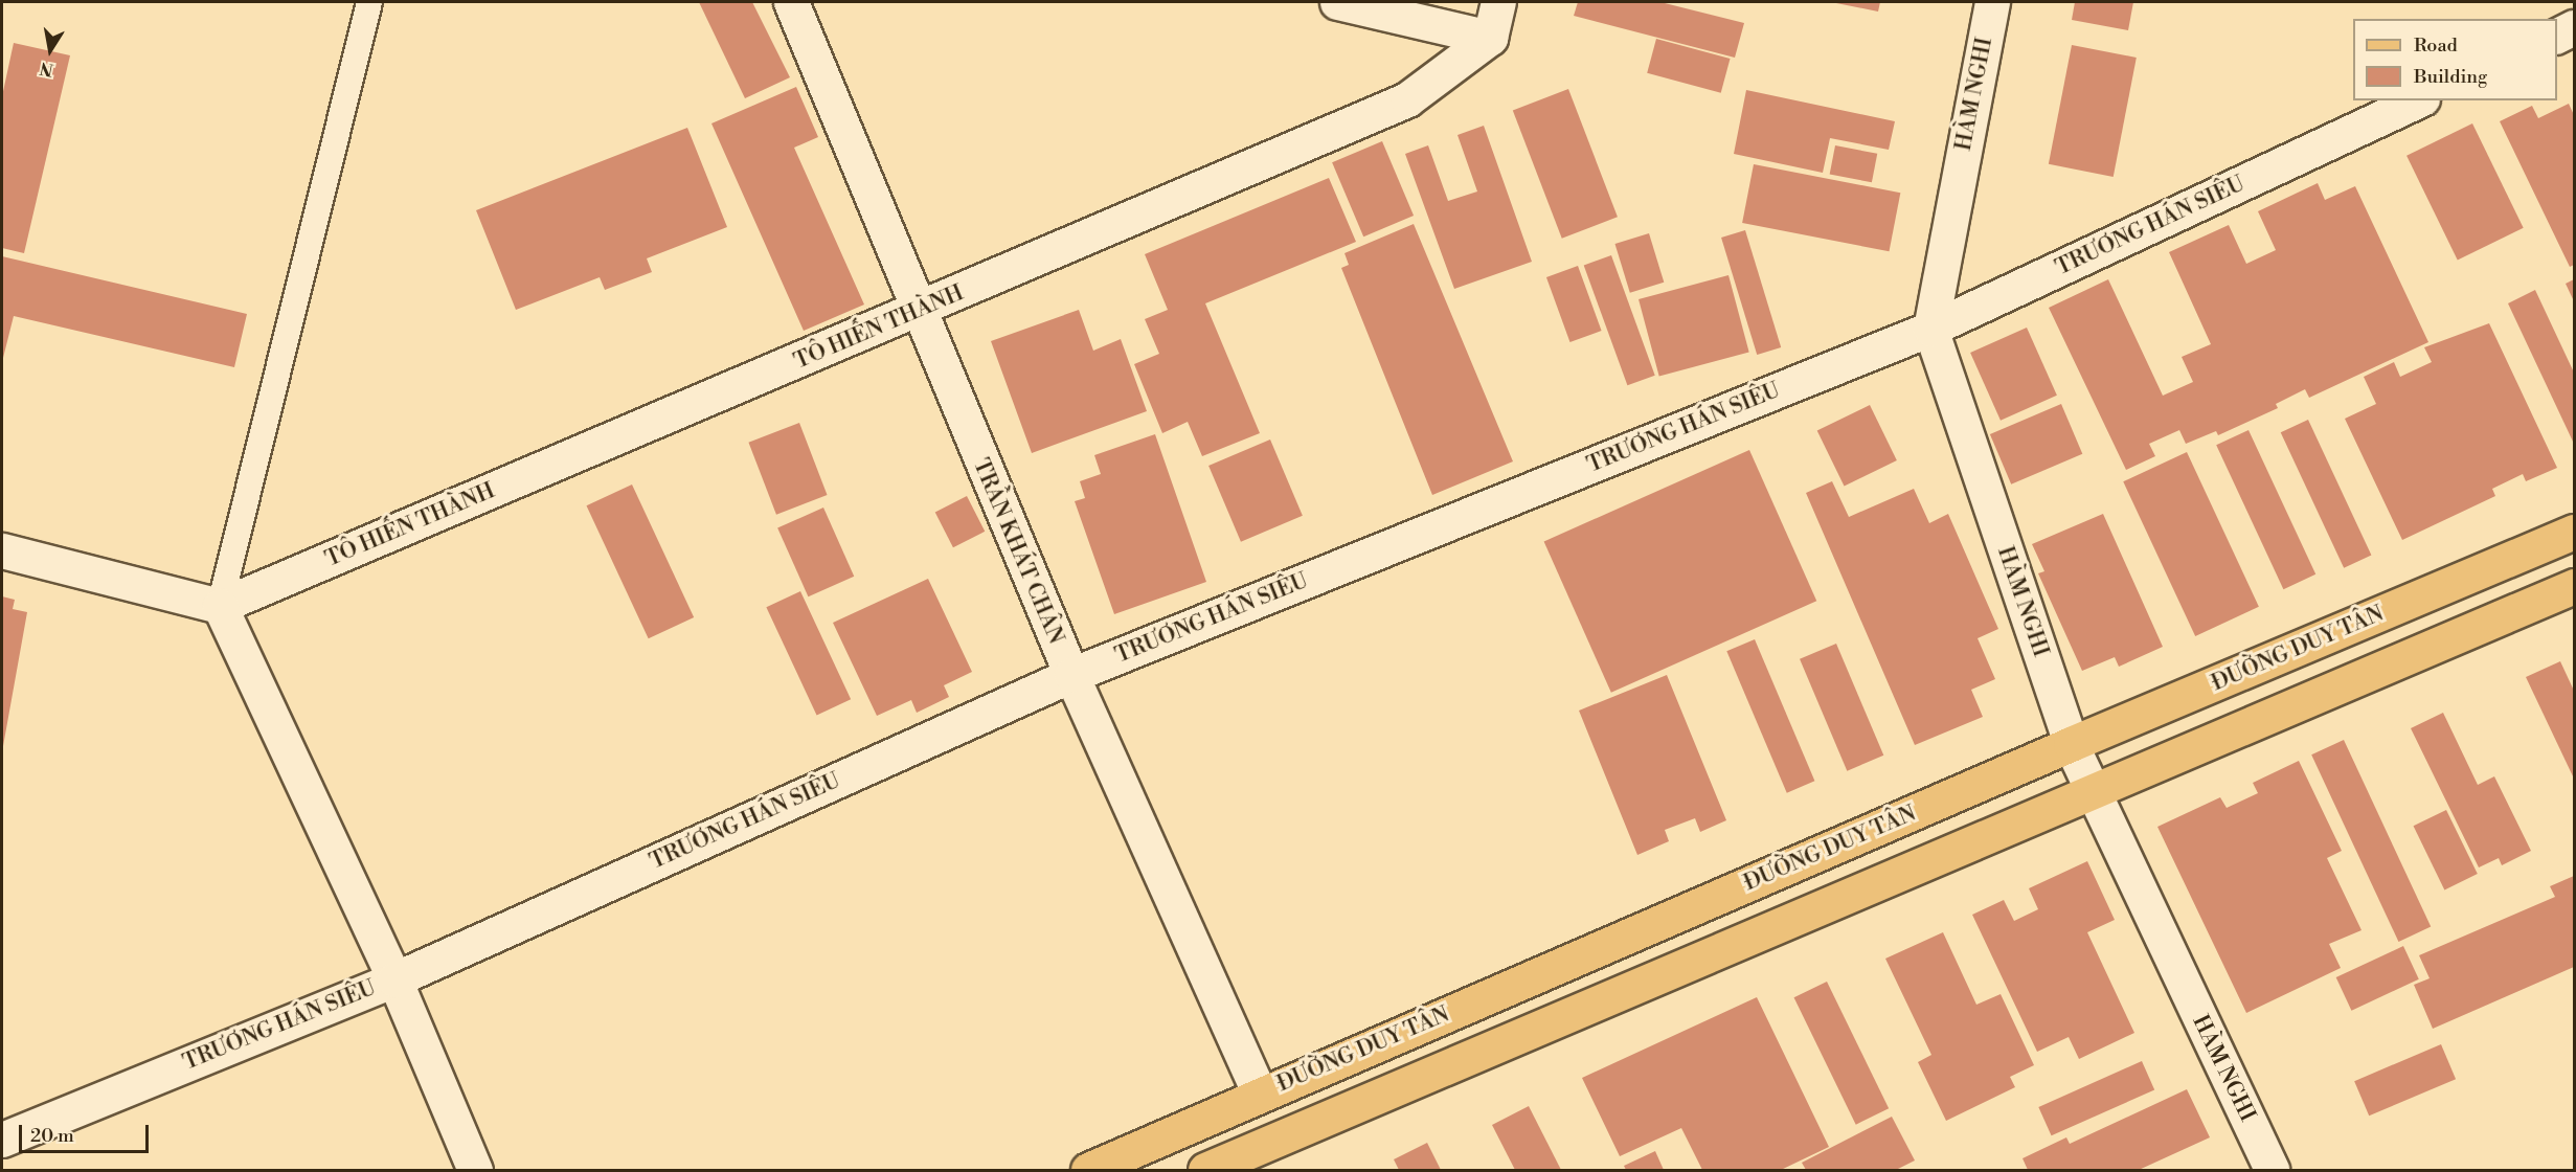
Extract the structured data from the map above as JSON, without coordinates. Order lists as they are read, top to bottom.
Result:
{
  "streets": {
    "main road": ["ĐƯỜNG DUY TÂN"],
    "street": [
      "HÀM NGHI",
      "TRƯƠNG HÁN SIÊU",
      "TÔ HIẾN THÀNH",
      "TRẦN KHÁT CHÂN"
    ]
  },
  "crossings": [
    ["HÀM NGHI", "TRƯƠNG HÁN SIÊU"],
    ["HÀM NGHI", "ĐƯỜNG DUY TÂN"],
    ["TRƯƠNG HÁN SIÊU", "TRẦN KHÁT CHÂN"],
    ["TÔ HIẾN THÀNH", "TRẦN KHÁT CHÂN"],
    ["TRẦN KHÁT CHÂN", "ĐƯỜNG DUY TÂN"]
  ],
  "legend": ["Road", "Building"],
  "scale_bar": "20 m",
  "north": "bottom"
}
